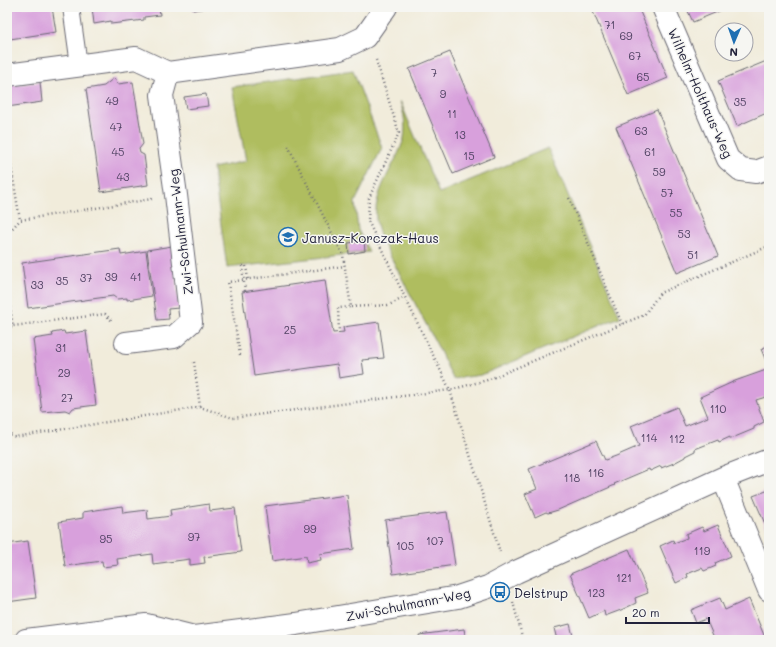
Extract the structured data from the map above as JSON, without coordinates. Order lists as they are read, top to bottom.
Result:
{
  "streets": {
    "street": ["Wilhelm-Holthaus-Weg", "Zwi-Schulmann-Weg"]
  },
  "places": {
    "school or university": ["Janusz-Korczak-Haus"],
    "bus stop": ["Delstrup"]
  },
  "house_numbers": [
    "71",
    "69",
    "67",
    "7",
    "65",
    "9",
    "49",
    "35",
    "11",
    "47",
    "63",
    "13",
    "45",
    "61",
    "15",
    "59",
    "43",
    "57",
    "55",
    "53",
    "51",
    "39",
    "41",
    "37",
    "35",
    "33",
    "25",
    "31",
    "29",
    "27",
    "110",
    "114",
    "112",
    "116",
    "118",
    "99",
    "97",
    "95",
    "107",
    "105",
    "119",
    "121",
    "123"
  ],
  "scale_bar": "20 m",
  "north": "bottom"
}
